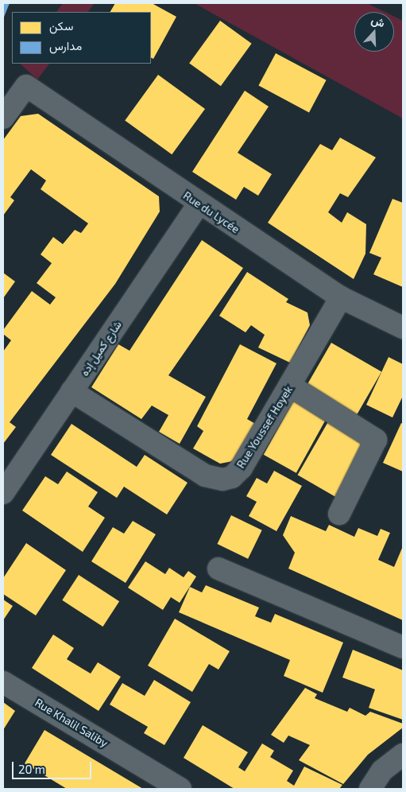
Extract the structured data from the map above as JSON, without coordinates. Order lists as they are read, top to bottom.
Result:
{
  "streets": {
    "street": [
      "Rue du Lycée",
      "شارع كميل إده",
      "Rue Youssef Hoyek",
      "Rue Khalil Saliby"
    ]
  },
  "crossings": [
    ["Rue du Lycée", "شارع كميل إده"],
    ["Rue du Lycée", "Rue Youssef Hoyek"],
    ["شارع كميل إده", "Rue Youssef Hoyek"]
  ],
  "legend": ["سكن", "مدارس"],
  "scale_bar": "20 m",
  "north": "top"
}
